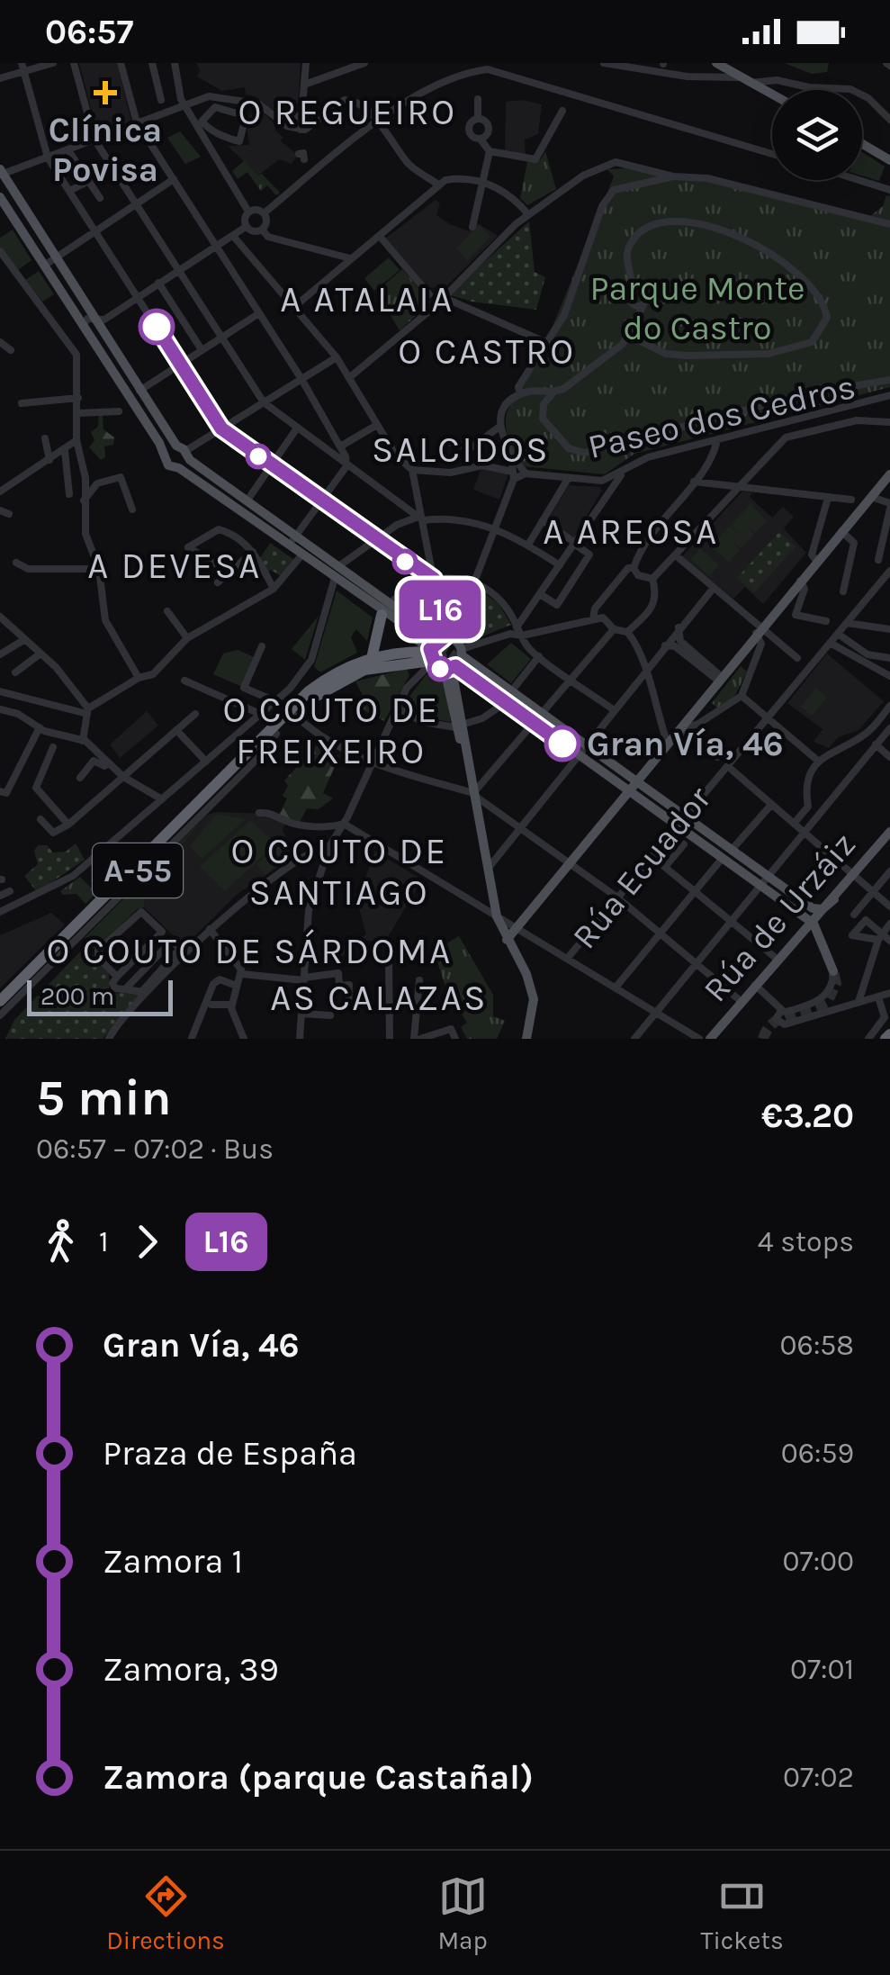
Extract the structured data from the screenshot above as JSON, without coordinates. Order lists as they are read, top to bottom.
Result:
{
  "streets": {
    "highway": ["A-55"],
    "main road": ["Rúa de Urzáiz"],
    "street": ["Paseo dos Cedros", "Rúa Ecuador"]
  },
  "districts": [
    "O REGUEIRO",
    "A ATALAIA",
    "O CASTRO",
    "SALCIDOS",
    "A AREOSA",
    "A DEVESA",
    "O COUTO DE FREIXEIRO",
    "O COUTO DE SANTIAGO",
    "O COUTO DE SÁRDOMA",
    "AS CALAZAS"
  ],
  "parks": ["Parque Monte do Castro"],
  "places": {
    "health": ["Clínica Povisa"],
    "other": ["Gran Vía, 46"]
  },
  "lines": ["bus line L16"],
  "scale_bar": "200 m",
  "page": {
    "status": "06:57",
    "on_map": "L16",
    "scale": "200 m",
    "heading": ["5 min", "06:57 – 07:02 · Bus", "€3.20"],
    "legs": ["1", "L16", "4 stops"],
    "list": [
      {
        "name": "Gran Vía, 46",
        "value": "06:58"
      },
      {
        "name": "Praza de España",
        "value": "06:59"
      },
      {
        "name": "Zamora 1",
        "value": "07:00"
      },
      {
        "name": "Zamora, 39",
        "value": "07:01"
      },
      {
        "name": "Zamora (parque Castañal)",
        "value": "07:02"
      }
    ],
    "tabs": ["Directions", "Map", "Tickets"]
  }
}
